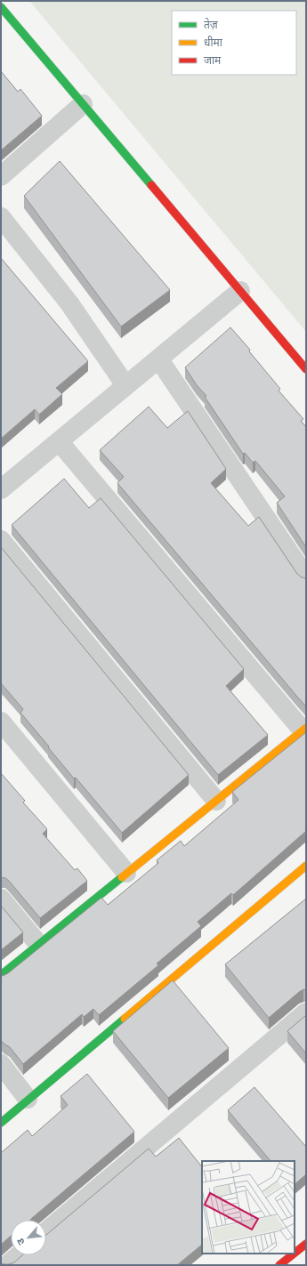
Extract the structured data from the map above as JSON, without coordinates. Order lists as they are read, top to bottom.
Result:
{
  "legend": ["तेज़", "धीमा", "जाम"],
  "north": "bottom left"
}
